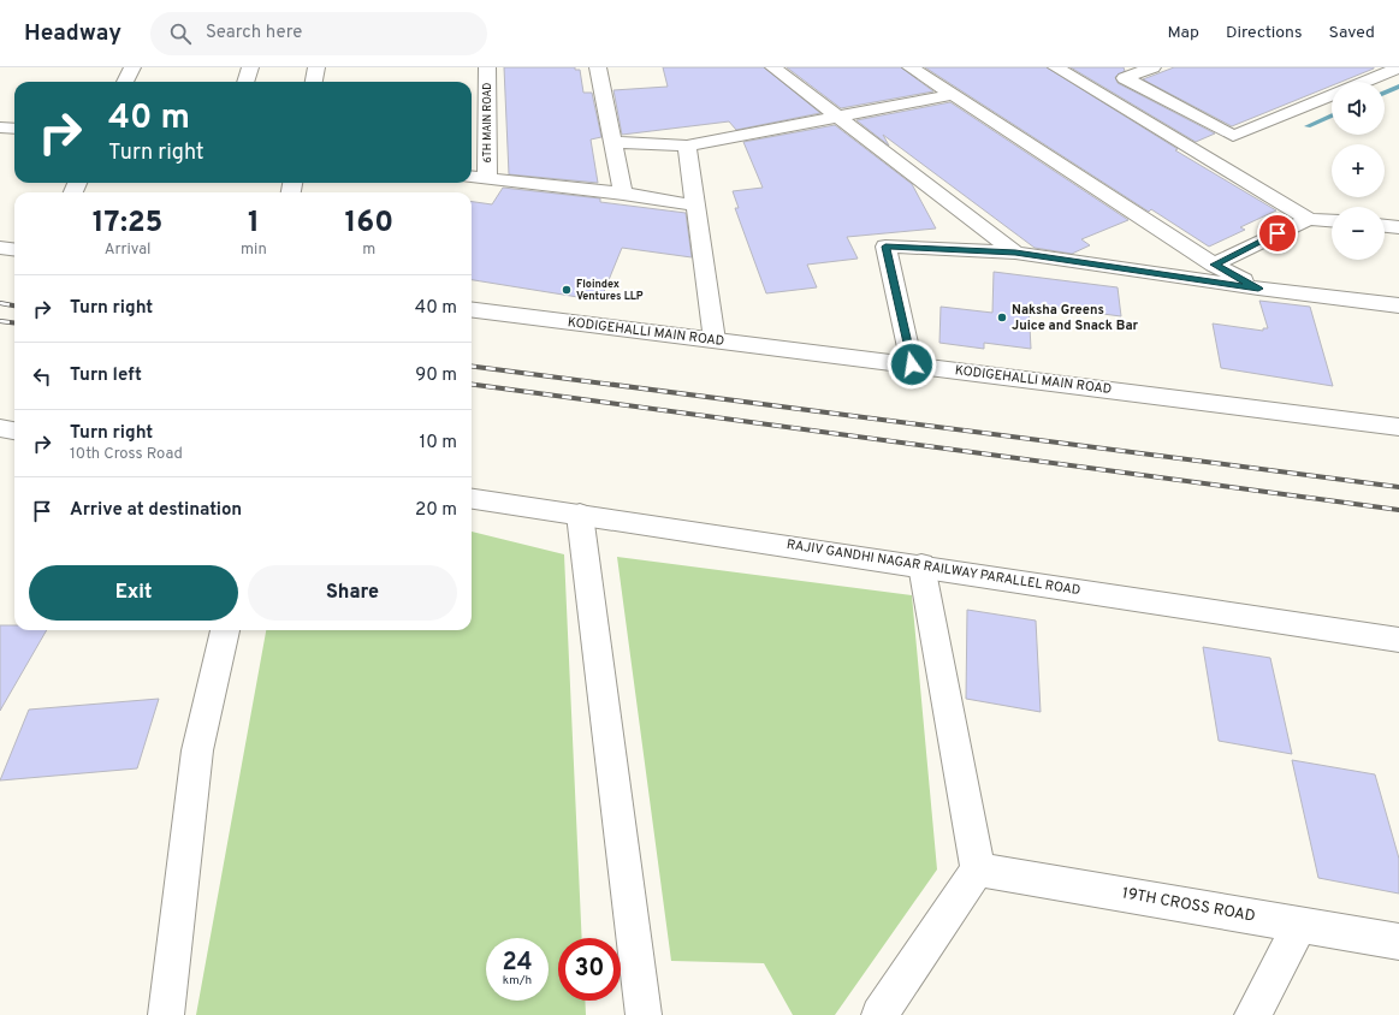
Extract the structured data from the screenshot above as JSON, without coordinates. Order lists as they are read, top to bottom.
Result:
{
  "streets": {
    "street": [
      "6TH MAIN ROAD",
      "KODIGEHALLI MAIN ROAD",
      "RAJIV GANDHI NAGAR RAILWAY PARALLEL ROAD",
      "19TH CROSS ROAD"
    ]
  },
  "places": ["Floindex Ventures LLP", "Naksha Greens Juice and Snack Bar"],
  "page": {
    "header": "Headway",
    "search": "Search here",
    "nav": ["Map", "Directions", "Saved"],
    "map_buttons": ["+", "−"],
    "turn": ["40 m", "Turn right"],
    "eta": [
      "17:25",
      "Arrival",
      "1",
      "min",
      "160",
      "m"
    ],
    "list": [
      {
        "name": "Turn right",
        "value": "40 m"
      },
      {
        "name": "Turn left",
        "value": "90 m"
      },
      {
        "name": "Turn right",
        "note": "10th Cross Road",
        "value": "10 m"
      },
      {
        "name": "Arrive at destination",
        "value": "20 m"
      }
    ],
    "buttons": ["Exit", "Share"],
    "speed": "24 km/h",
    "limit": "30"
  }
}
